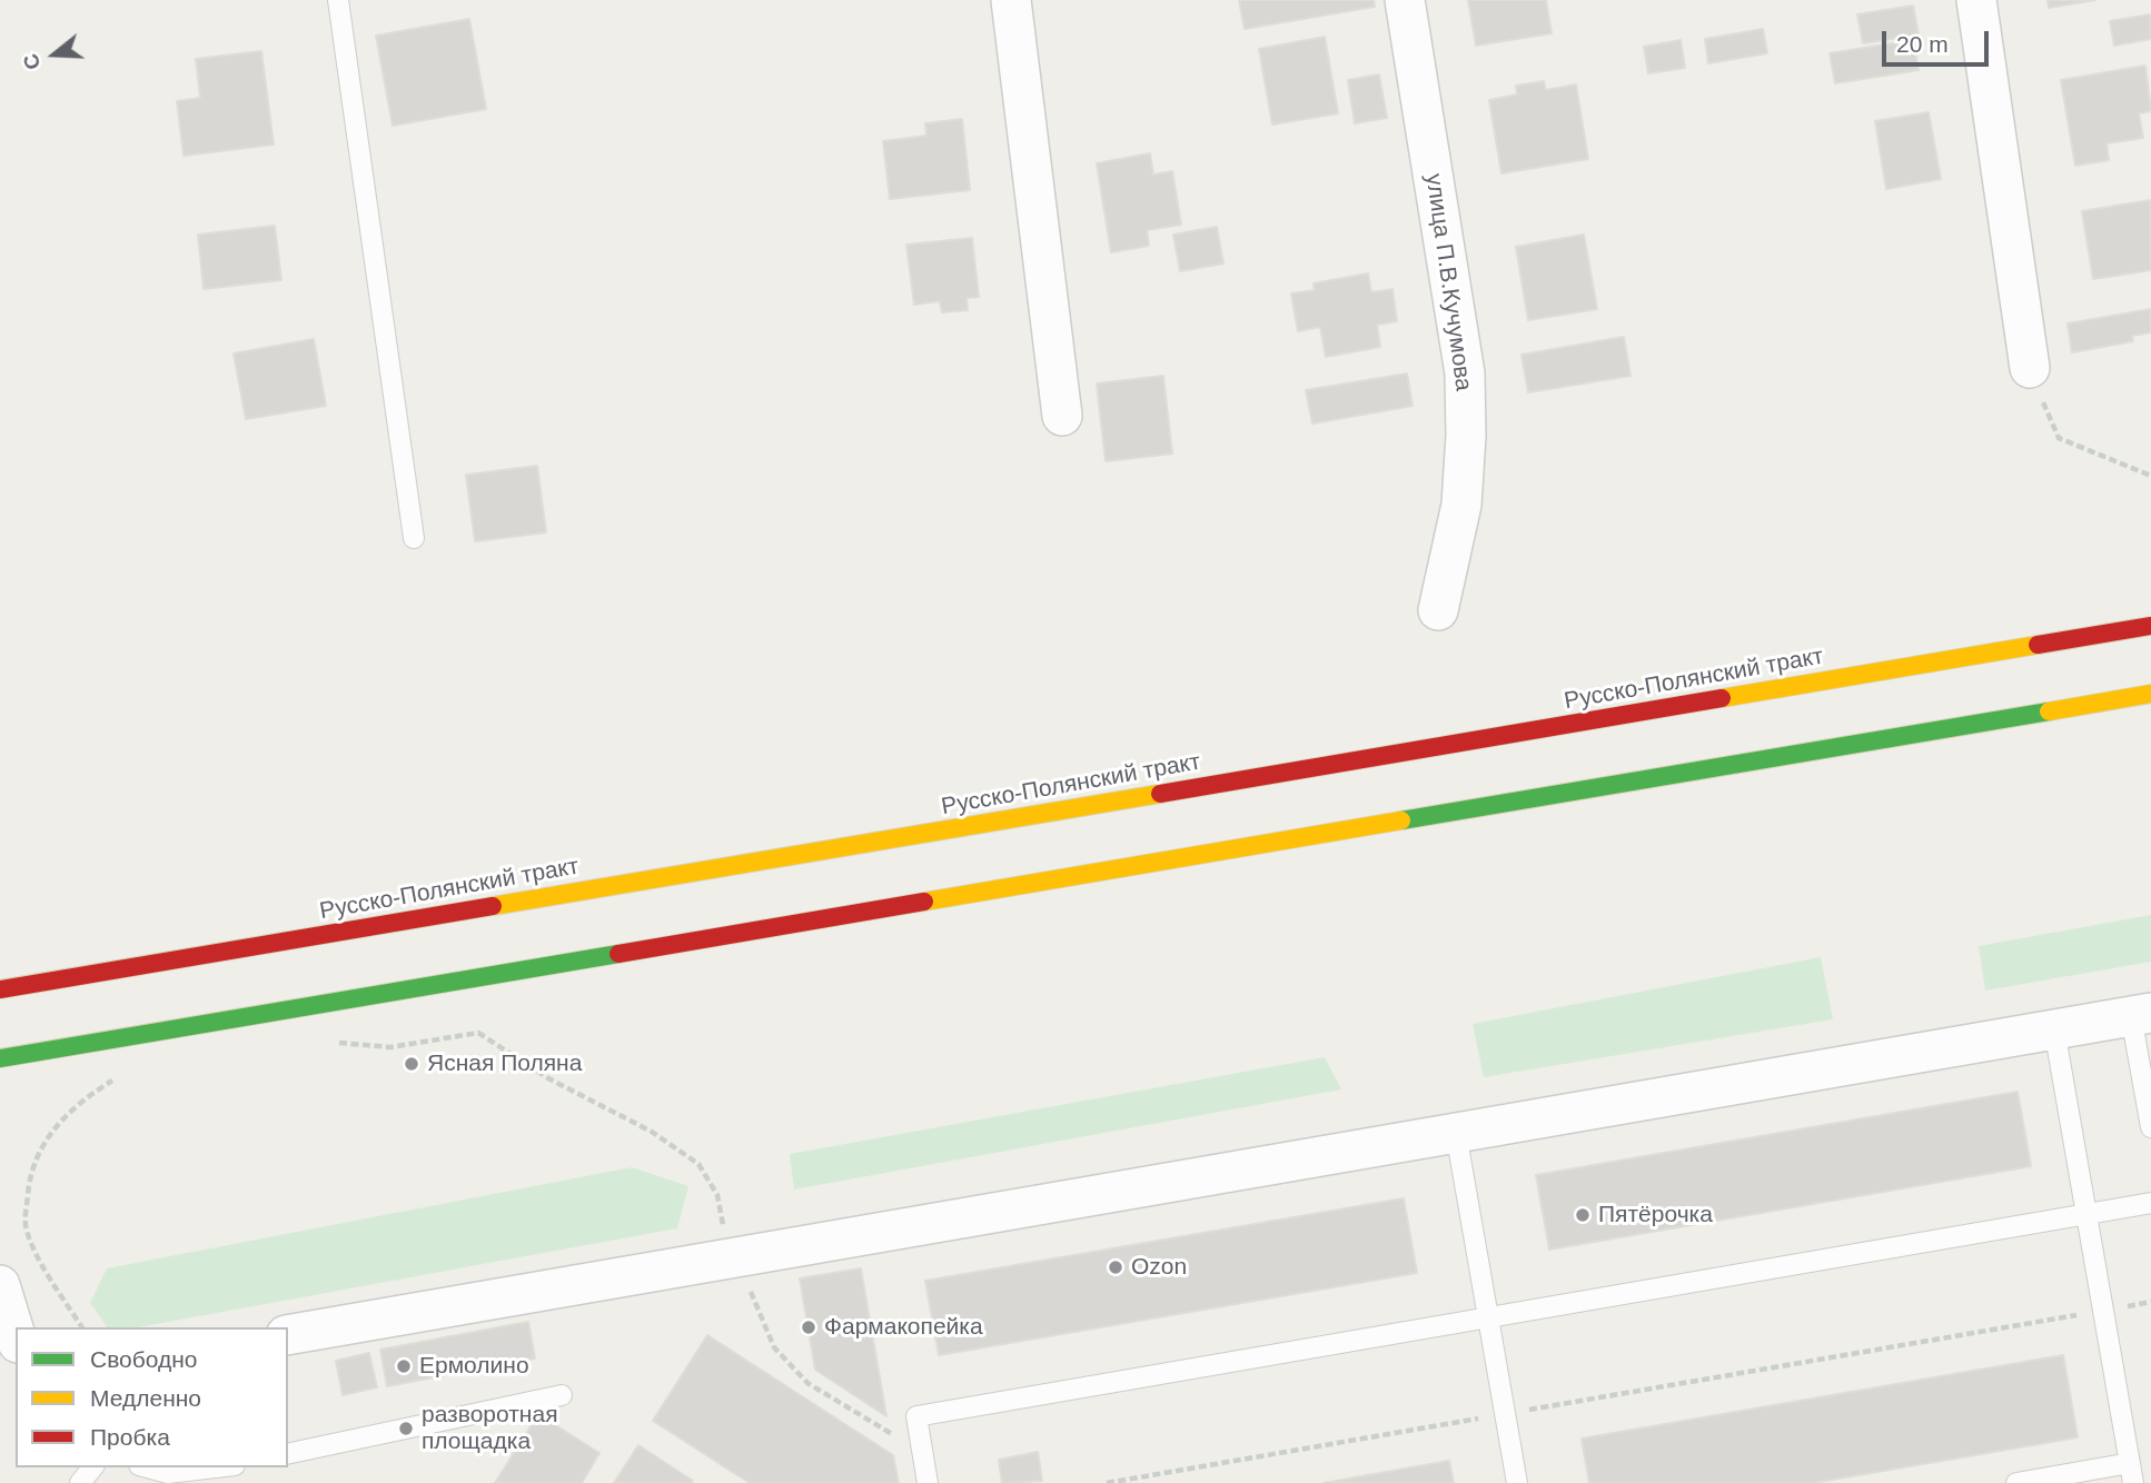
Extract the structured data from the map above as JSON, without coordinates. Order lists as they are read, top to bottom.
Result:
{
  "streets": {
    "main road": ["Русско-Полянский тракт"],
    "street": ["улица П.В.Кучумова"]
  },
  "places": [
    "Ясная Поляна",
    "Пятёрочка",
    "Ozon",
    "Фармакопейка",
    "Ермолино",
    "разворотная площадка"
  ],
  "legend": ["Свободно", "Медленно", "Пробка"],
  "scale_bar": "20 m",
  "north": "left"
}
